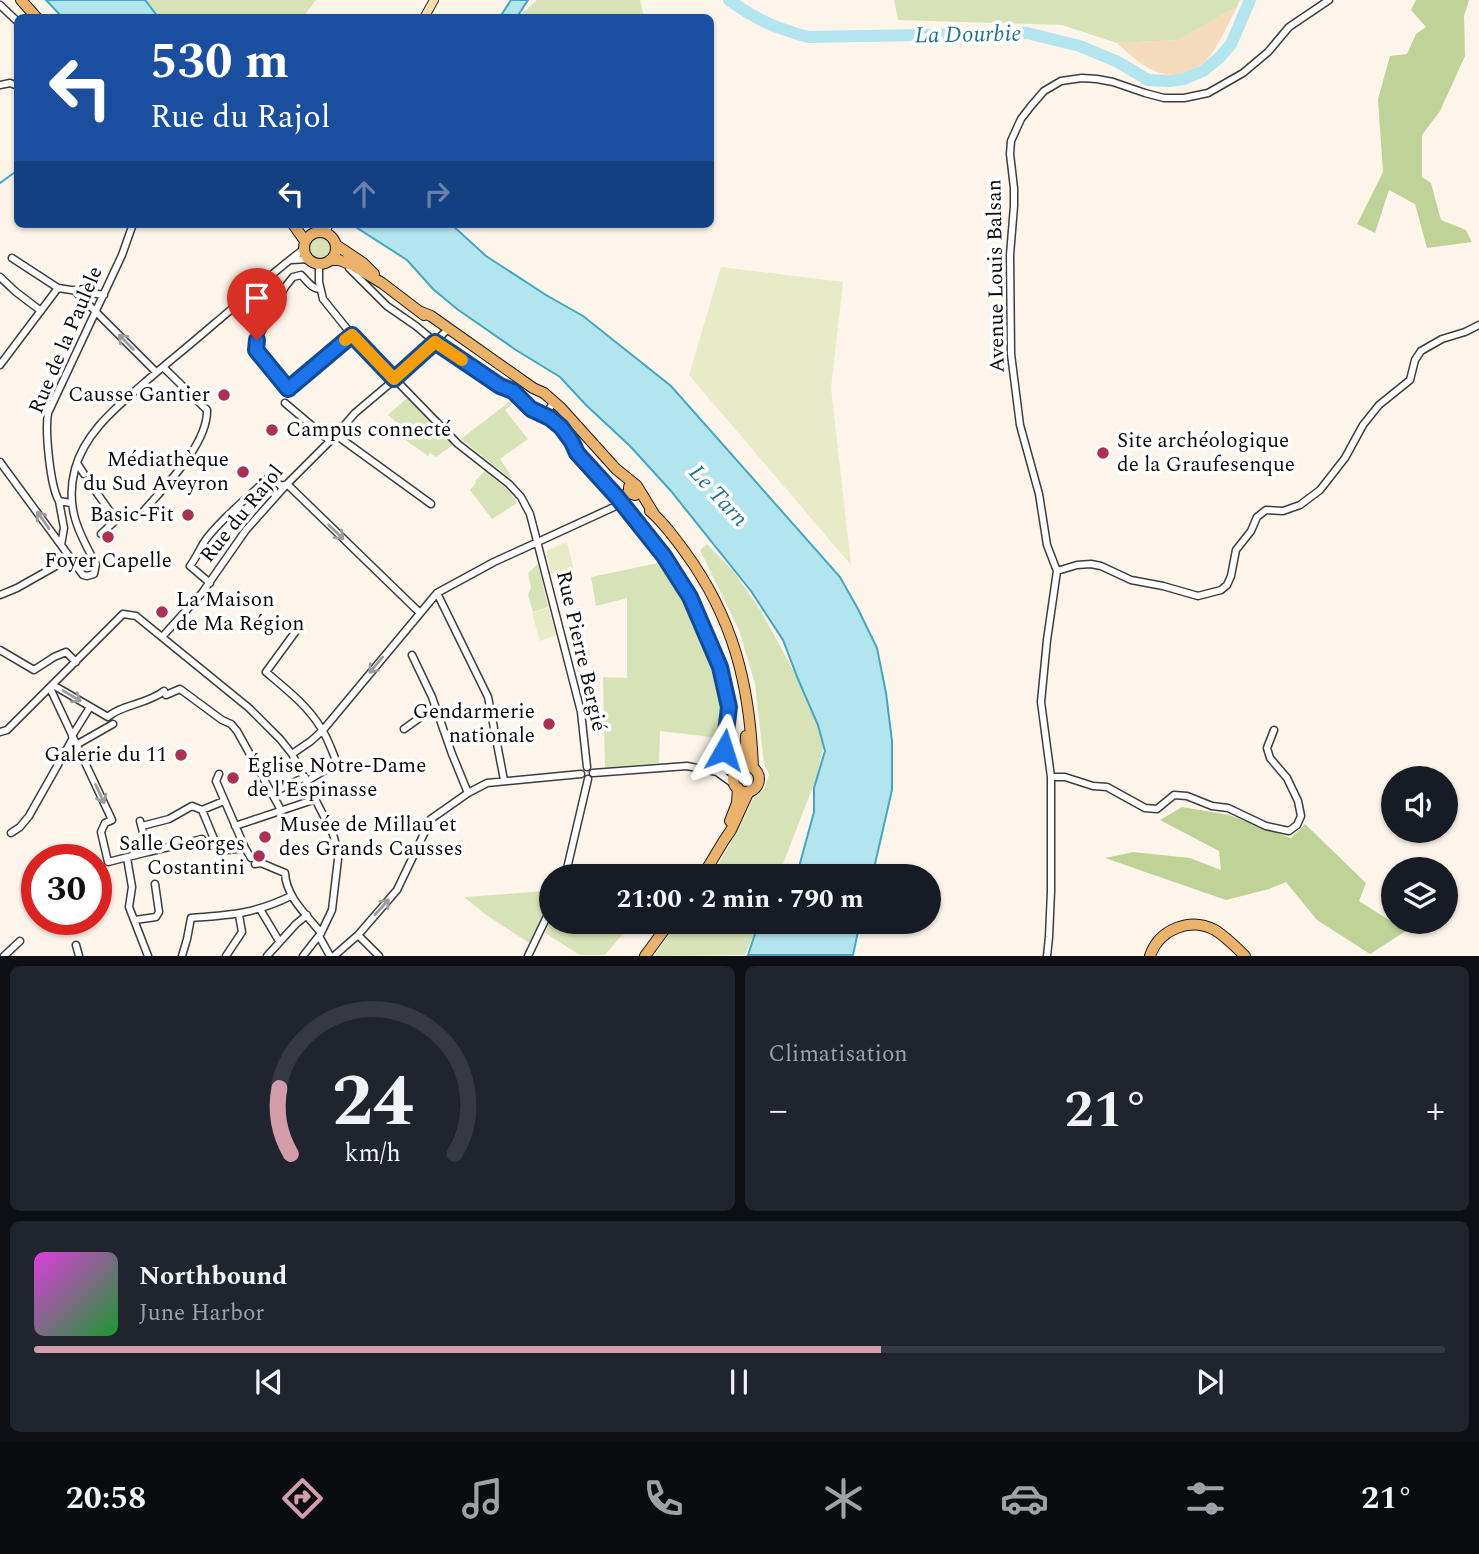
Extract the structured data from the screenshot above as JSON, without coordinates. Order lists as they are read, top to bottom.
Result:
{
  "streets": {
    "street": [
      "Avenue Louis Balsan",
      "Rue de la Paulèle",
      "Rue du Rajol",
      "Rue Pierre Bergié"
    ]
  },
  "crossings": [
    ["Rue du Rajol", "Rue Pierre Bergié"]
  ],
  "water": ["La Dourbie", "Le Tarn"],
  "places": [
    "Causse Gantier",
    "Campus connecté",
    "Site archéologique de la Graufesenque",
    "Médiathèque du Sud Aveyron",
    "Basic-Fit",
    "Foyer Capelle",
    "La Maison de Ma Région",
    "Gendarmerie nationale",
    "Galerie du 11",
    "Église Notre-Dame de l'Espinasse",
    "Musée de Millau et des Grands Causses",
    "Salle Georges Costantini"
  ],
  "page": {
    "turn": ["530 m", "Rue du Rajol"],
    "limit": "30",
    "trip": "21:00 · 2 min · 790 m",
    "tile": "Climatisation",
    "heat": ["−", "21°", "+"],
    "song": ["Northbound", "June Harbor"],
    "tabs": ["20:58", "21°"],
    "gauge": ["24", "km/h"]
  }
}
